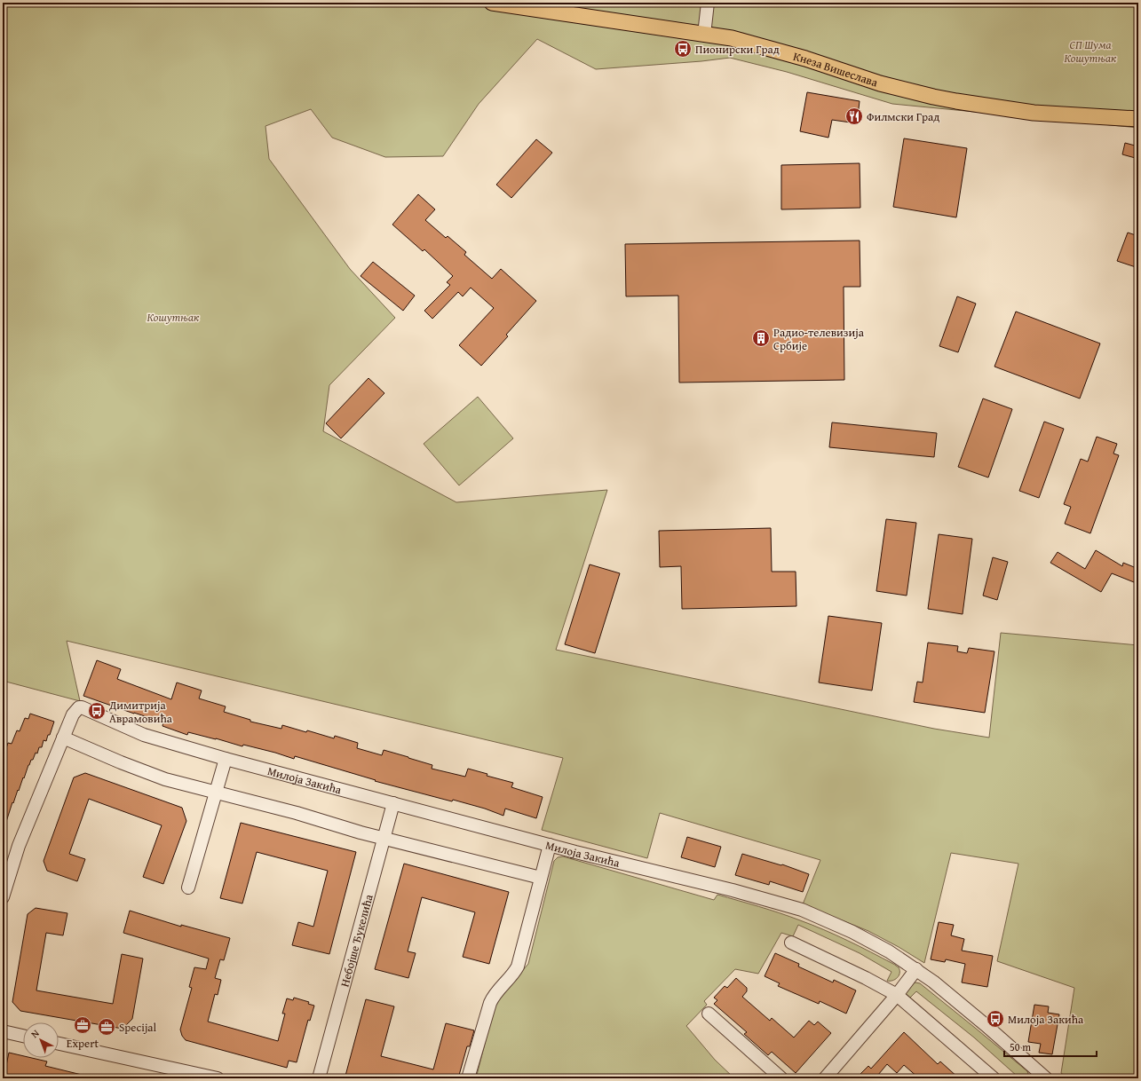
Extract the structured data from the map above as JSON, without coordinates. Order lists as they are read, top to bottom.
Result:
{
  "streets": {
    "main road": ["Кнеза Вишеслава"],
    "street": ["Милоја Закића", "Небојше Ђукелића"]
  },
  "crossings": [
    ["Милоја Закића", "Небојше Ђукелића"]
  ],
  "parks": ["СП Шума Кошутњак", "Кошутњак"],
  "places": {
    "bus stop": ["Пионирски Град", "Димитрија Аврамовића", "Милоја Закића"],
    "restaurant": ["Филмски Град"],
    "building": ["Радио-телевизија Србије"],
    "office": ["Expert", "Specijal"]
  },
  "scale_bar": "50 m",
  "north": "top left"
}
